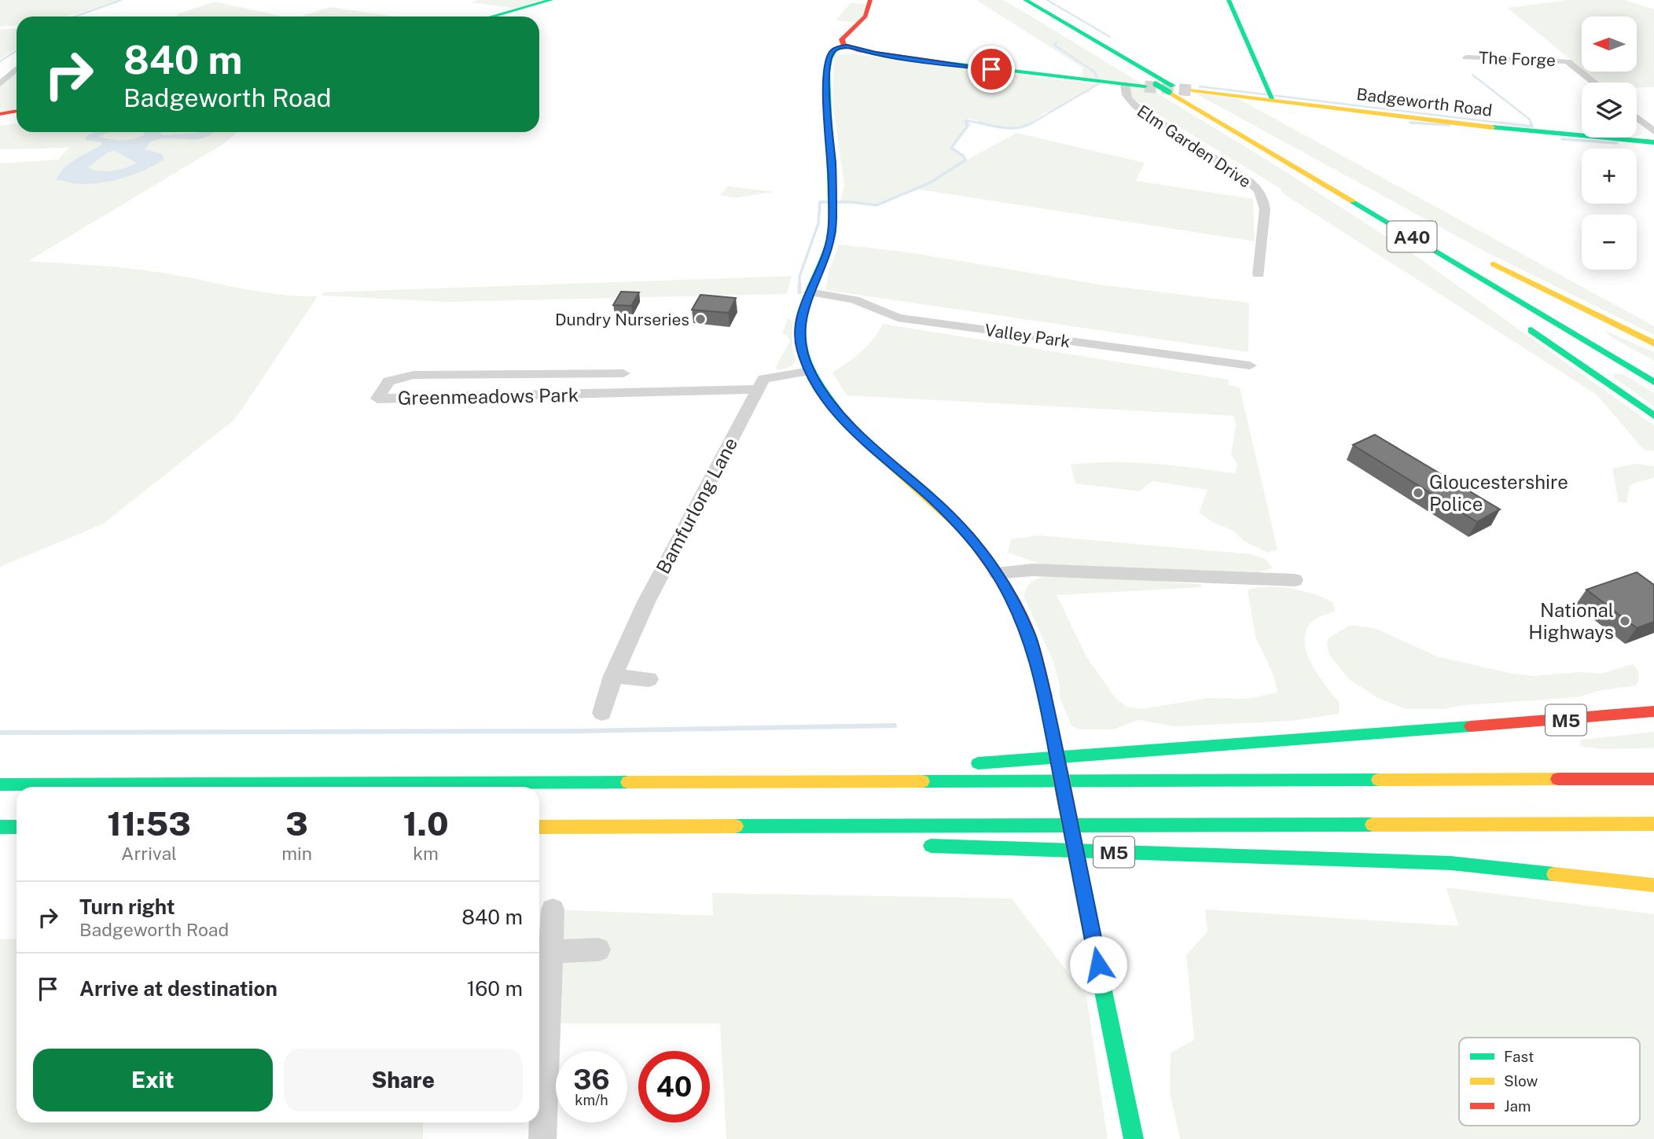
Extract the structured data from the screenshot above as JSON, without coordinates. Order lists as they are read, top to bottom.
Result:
{
  "streets": {
    "main road": ["Badgeworth Road", "A40", "M5"],
    "street": [
      "The Forge",
      "Elm Garden Drive",
      "Valley Park",
      "Greenmeadows Park",
      "Bamfurlong Lane"
    ]
  },
  "crossings": [
    ["Badgeworth Road", "A40"],
    ["Greenmeadows Park", "Bamfurlong Lane"]
  ],
  "places": ["Dundry Nurseries", "Gloucestershire Police", "National Highways"],
  "legend": ["Fast", "Slow", "Jam"],
  "north": "left",
  "page": {
    "map_buttons": ["+", "−"],
    "turn": ["840 m", "Badgeworth Road"],
    "eta": [
      "11:53",
      "Arrival",
      "3",
      "min",
      "1.0",
      "km"
    ],
    "list": [
      {
        "name": "Turn right",
        "note": "Badgeworth Road",
        "value": "840 m"
      },
      {
        "name": "Arrive at destination",
        "value": "160 m"
      }
    ],
    "buttons": ["Exit", "Share"],
    "speed": "36 km/h",
    "limit": "40"
  }
}
